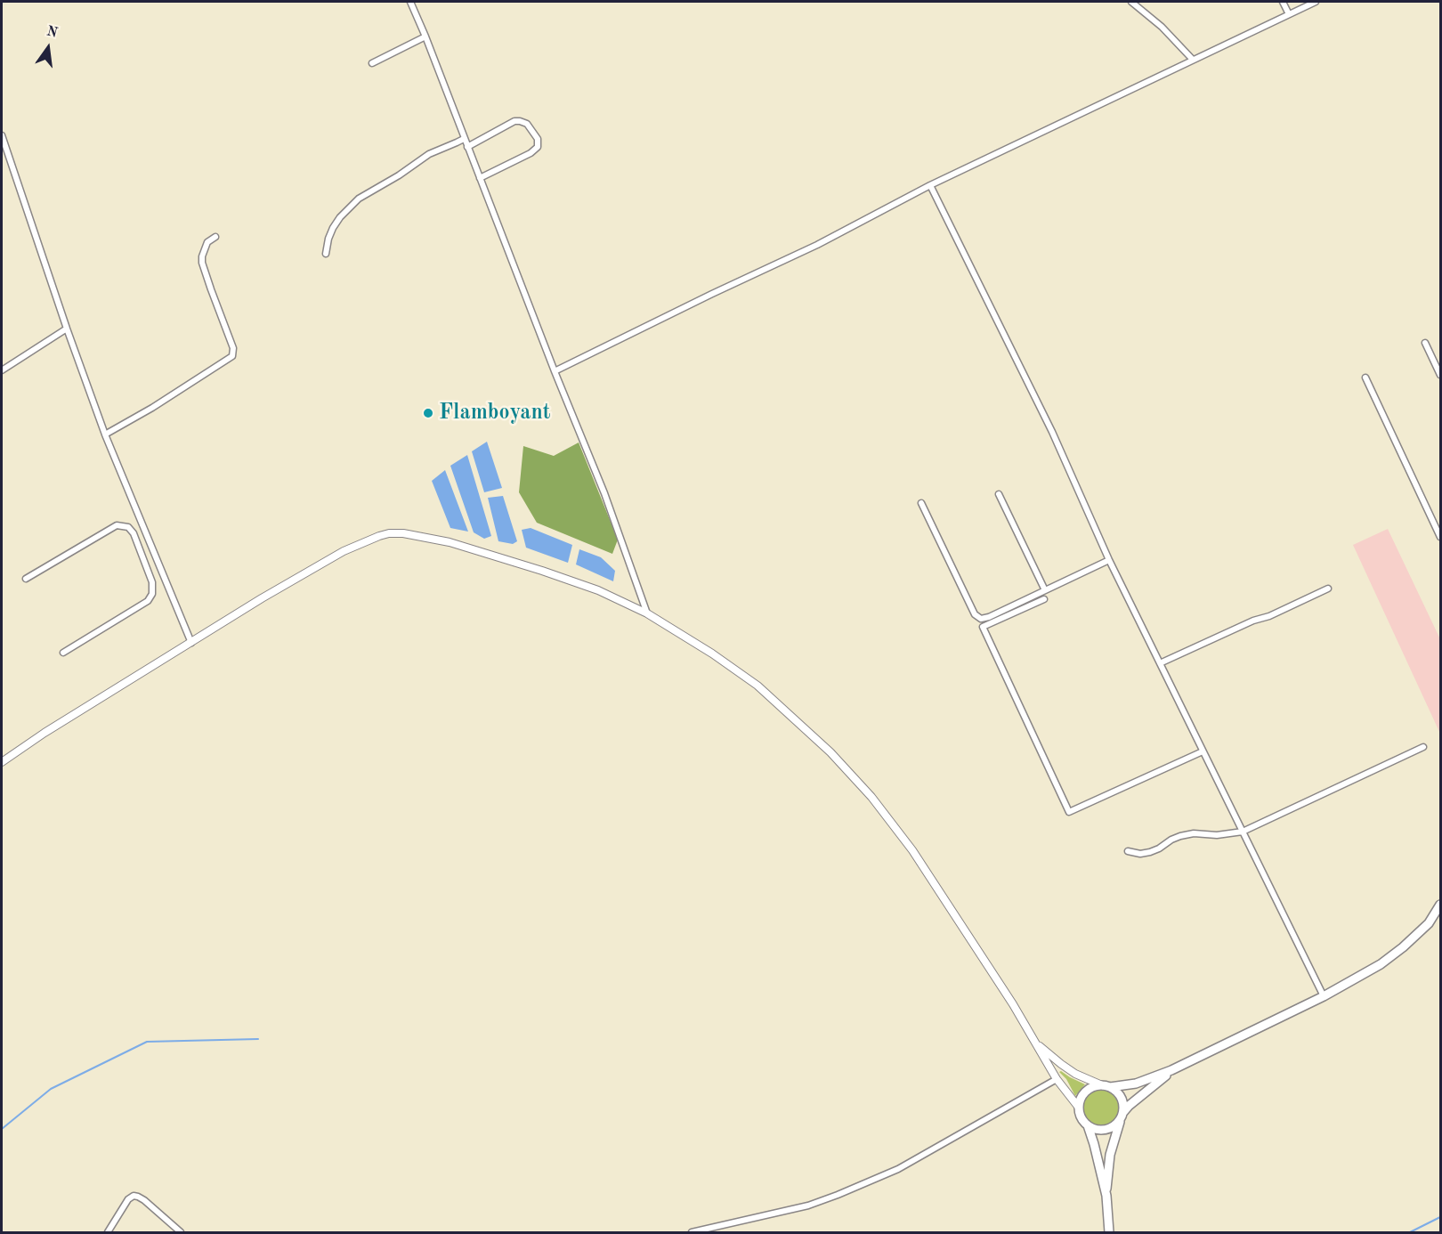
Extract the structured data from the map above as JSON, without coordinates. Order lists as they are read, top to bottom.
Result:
{
  "places": ["Flamboyant"],
  "north": "top"
}
